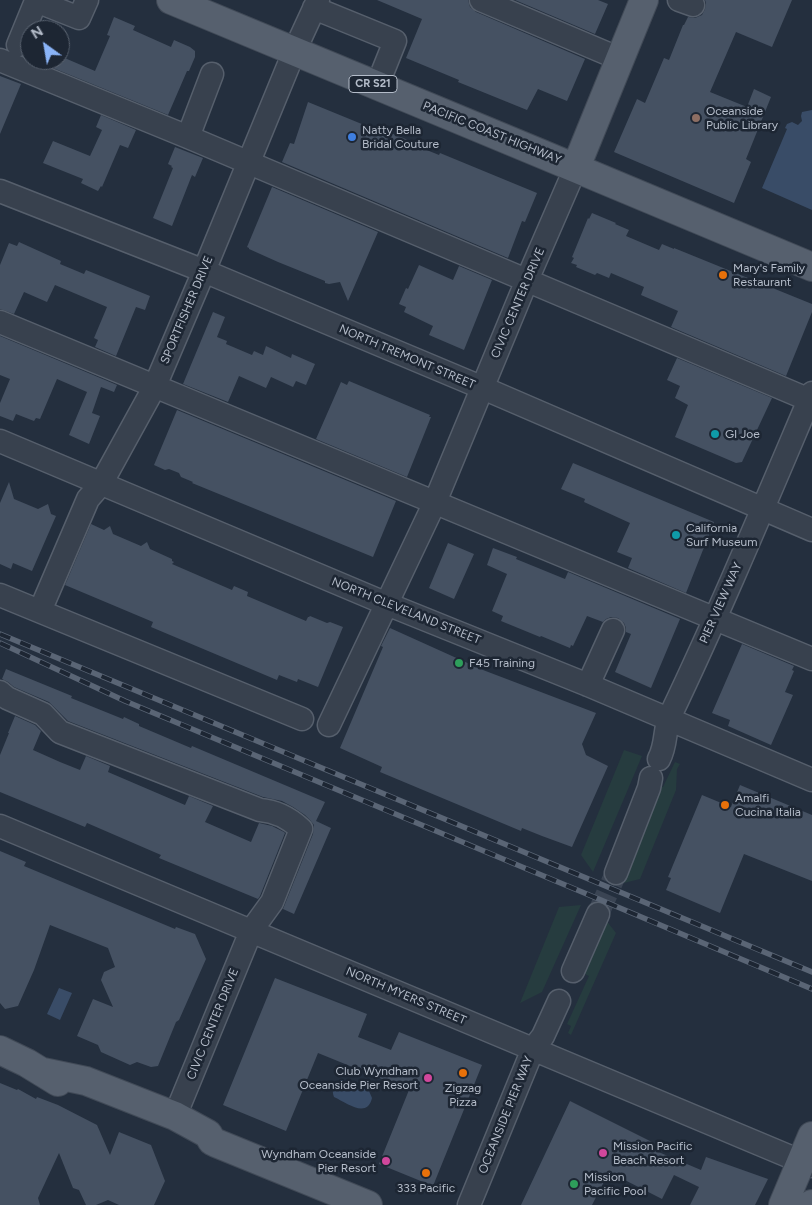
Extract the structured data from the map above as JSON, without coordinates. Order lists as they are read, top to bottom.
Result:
{
  "streets": {
    "main road": ["CR S21", "PACIFIC COAST HIGHWAY", "CIVIC CENTER DRIVE"],
    "street": [
      "SPORTFISHER DRIVE",
      "NORTH TREMONT STREET",
      "PIER VIEW WAY",
      "NORTH CLEVELAND STREET",
      "NORTH MYERS STREET",
      "OCEANSIDE PIER WAY"
    ]
  },
  "crossings": [
    ["PACIFIC COAST HIGHWAY", "CIVIC CENTER DRIVE"],
    ["PACIFIC COAST HIGHWAY", "SPORTFISHER DRIVE"],
    ["CIVIC CENTER DRIVE", "NORTH TREMONT STREET"],
    ["CIVIC CENTER DRIVE", "NORTH CLEVELAND STREET"],
    ["CIVIC CENTER DRIVE", "NORTH MYERS STREET"],
    ["SPORTFISHER DRIVE", "NORTH TREMONT STREET"],
    ["SPORTFISHER DRIVE", "NORTH CLEVELAND STREET"],
    ["NORTH TREMONT STREET", "PIER VIEW WAY"],
    ["PIER VIEW WAY", "NORTH CLEVELAND STREET"],
    ["NORTH MYERS STREET", "OCEANSIDE PIER WAY"]
  ],
  "places": [
    "Oceanside Public Library",
    "Natty Bella Bridal Couture",
    "Mary's Family Restaurant",
    "GI Joe",
    "California Surf Museum",
    "F45 Training",
    "Amalfi Cucina Italia",
    "Zigzag Pizza",
    "Club Wyndham Oceanside Pier Resort",
    "Mission Pacific Beach Resort",
    "Wyndham Oceanside Pier Resort",
    "333 Pacific",
    "Mission Pacific Pool"
  ],
  "north": "top left"
}
